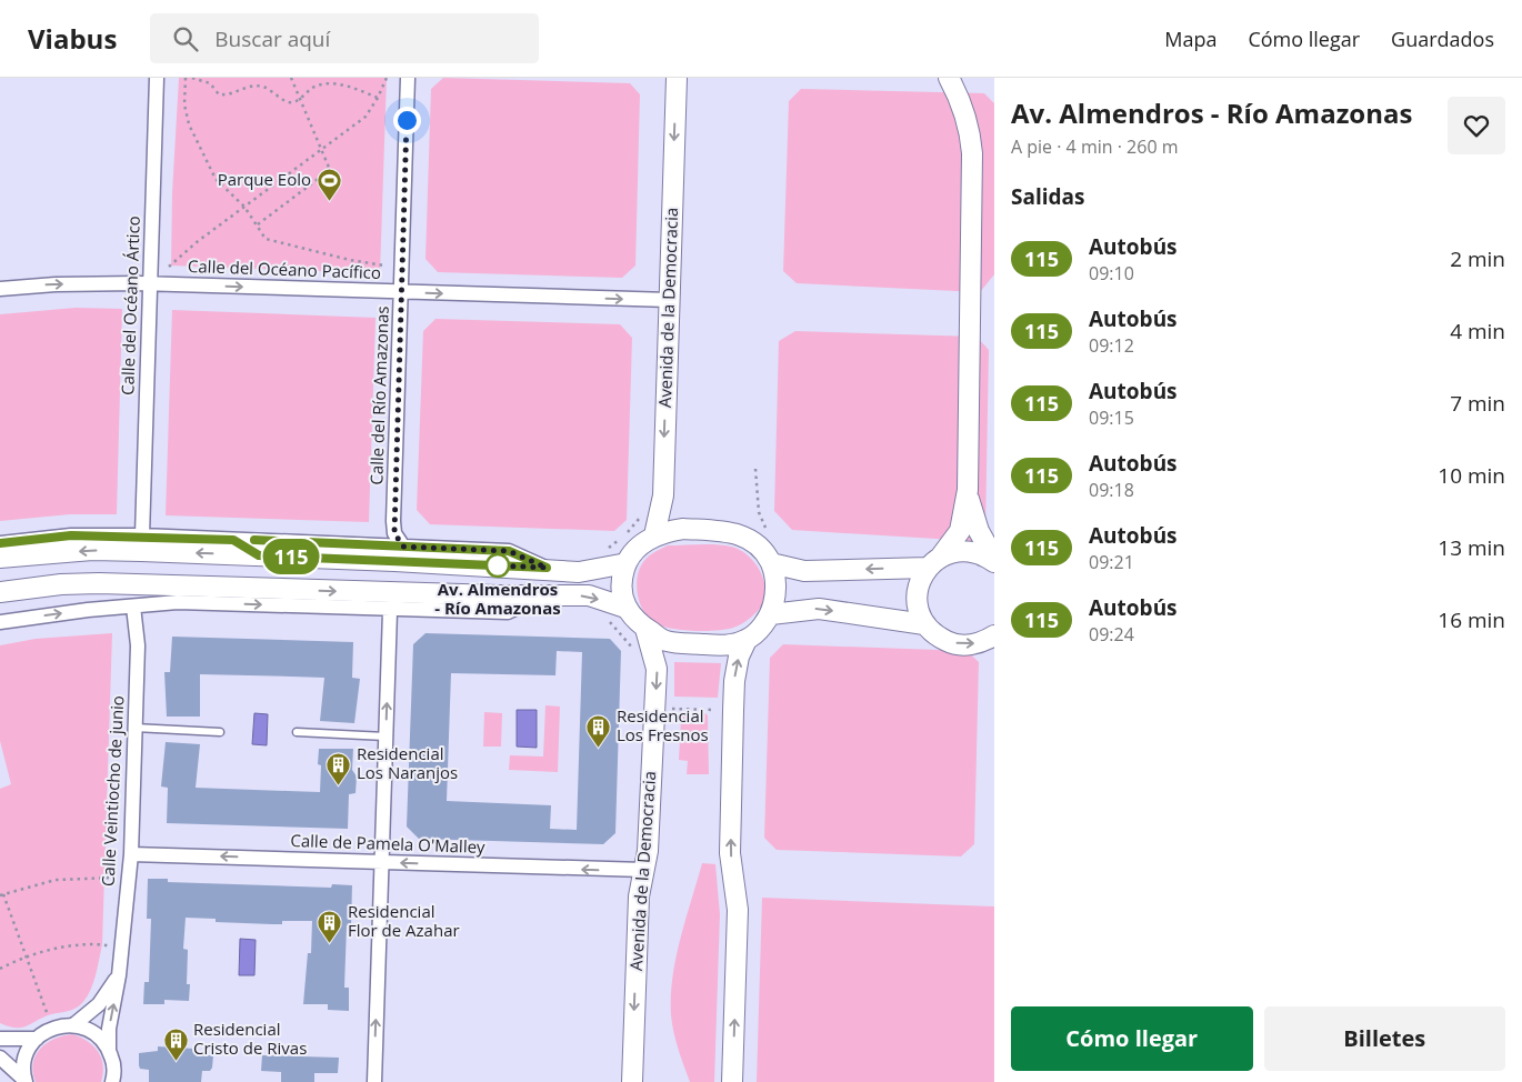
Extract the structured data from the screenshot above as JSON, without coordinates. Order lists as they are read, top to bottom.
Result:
{
  "streets": {
    "street": [
      "Calle del Océano Pacífico",
      "Calle del Océano Ártico",
      "Avenida de la Democracia",
      "Calle del Río Amazonas",
      "Calle Veintiocho de junio",
      "Calle de Pamela O'Malley"
    ]
  },
  "crossings": [
    ["Calle del Océano Pacífico", "Calle del Océano Ártico"],
    ["Calle del Océano Pacífico", "Avenida de la Democracia"],
    ["Calle del Océano Pacífico", "Calle del Río Amazonas"],
    ["Avenida de la Democracia", "Calle de Pamela O'Malley"],
    ["Calle Veintiocho de junio", "Calle de Pamela O'Malley"]
  ],
  "one_way": ["Calle del Océano Pacífico", "Calle de Pamela O'Malley"],
  "places": {
    "sports": ["Parque Eolo"],
    "other": ["Av. Almendros - Río Amazonas"],
    "building": [
      "Residencial Los Fresnos",
      "Residencial Los Naranjos",
      "Residencial Flor de Azahar",
      "Residencial Cristo de Rivas"
    ]
  },
  "lines": ["bus line 115"],
  "page": {
    "header": "Viabus",
    "search": "Buscar aquí",
    "nav": ["Mapa", "Cómo llegar", "Guardados"],
    "on_map": "115",
    "heading": [
      ["Av. Almendros - Río Amazonas", "A pie · 4 min · 260 m"],
      "Salidas"
    ],
    "list": [
      {
        "mark": "115",
        "name": "Autobús",
        "note": "09:10",
        "value": "2 min"
      },
      {
        "mark": "115",
        "name": "Autobús",
        "note": "09:12",
        "value": "4 min"
      },
      {
        "mark": "115",
        "name": "Autobús",
        "note": "09:15",
        "value": "7 min"
      },
      {
        "mark": "115",
        "name": "Autobús",
        "note": "09:18",
        "value": "10 min"
      },
      {
        "mark": "115",
        "name": "Autobús",
        "note": "09:21",
        "value": "13 min"
      },
      {
        "mark": "115",
        "name": "Autobús",
        "note": "09:24",
        "value": "16 min"
      }
    ],
    "buttons": ["Cómo llegar", "Billetes"]
  }
}
